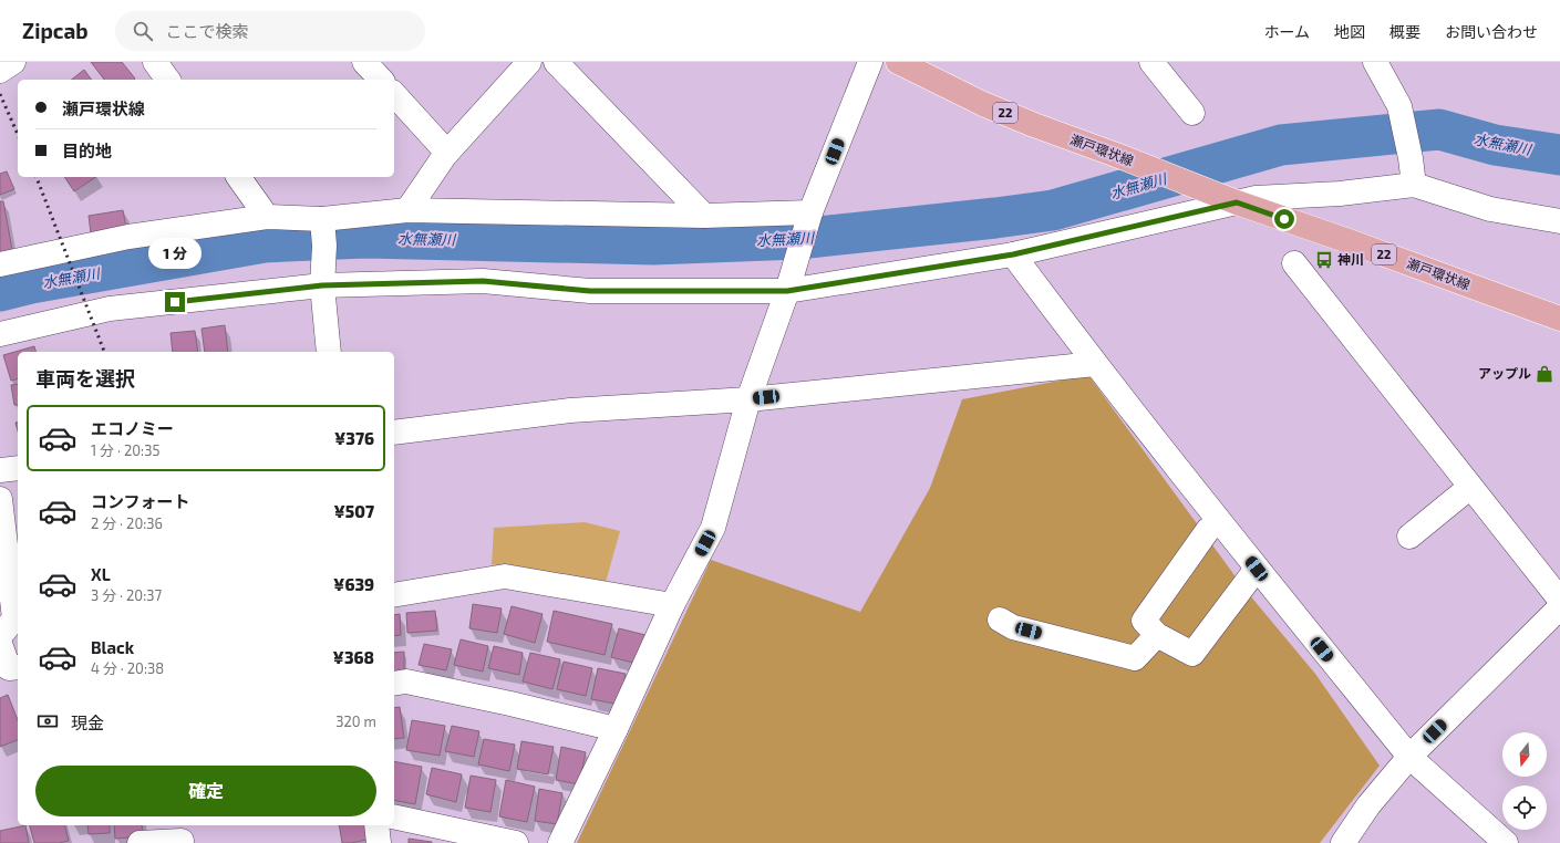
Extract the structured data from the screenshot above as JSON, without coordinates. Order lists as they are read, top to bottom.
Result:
{
  "streets": {
    "main road": ["22", "瀬戸環状線"]
  },
  "water": ["水無瀬川"],
  "places": {
    "bus stop": ["神川"],
    "shop": ["アップル"]
  },
  "north": "bottom",
  "page": {
    "header": "Zipcab",
    "search": "ここで検索",
    "nav": [
      "ホーム",
      "地図",
      "概要",
      "お問い合わせ"
    ],
    "banner": ["瀬戸環状線", "目的地"],
    "bubble": "1 分",
    "heading": "車両を選択",
    "list": [
      {
        "name": "エコノミー",
        "note": "1 分 · 20:35",
        "value": "¥376"
      },
      {
        "name": "コンフォート",
        "note": "2 分 · 20:36",
        "value": "¥507"
      },
      {
        "name": "XL",
        "note": "3 分 · 20:37",
        "value": "¥639"
      },
      {
        "name": "Black",
        "note": "4 分 · 20:38",
        "value": "¥368"
      }
    ],
    "pay": ["現金", "320 m"],
    "buttons": "確定"
  }
}
